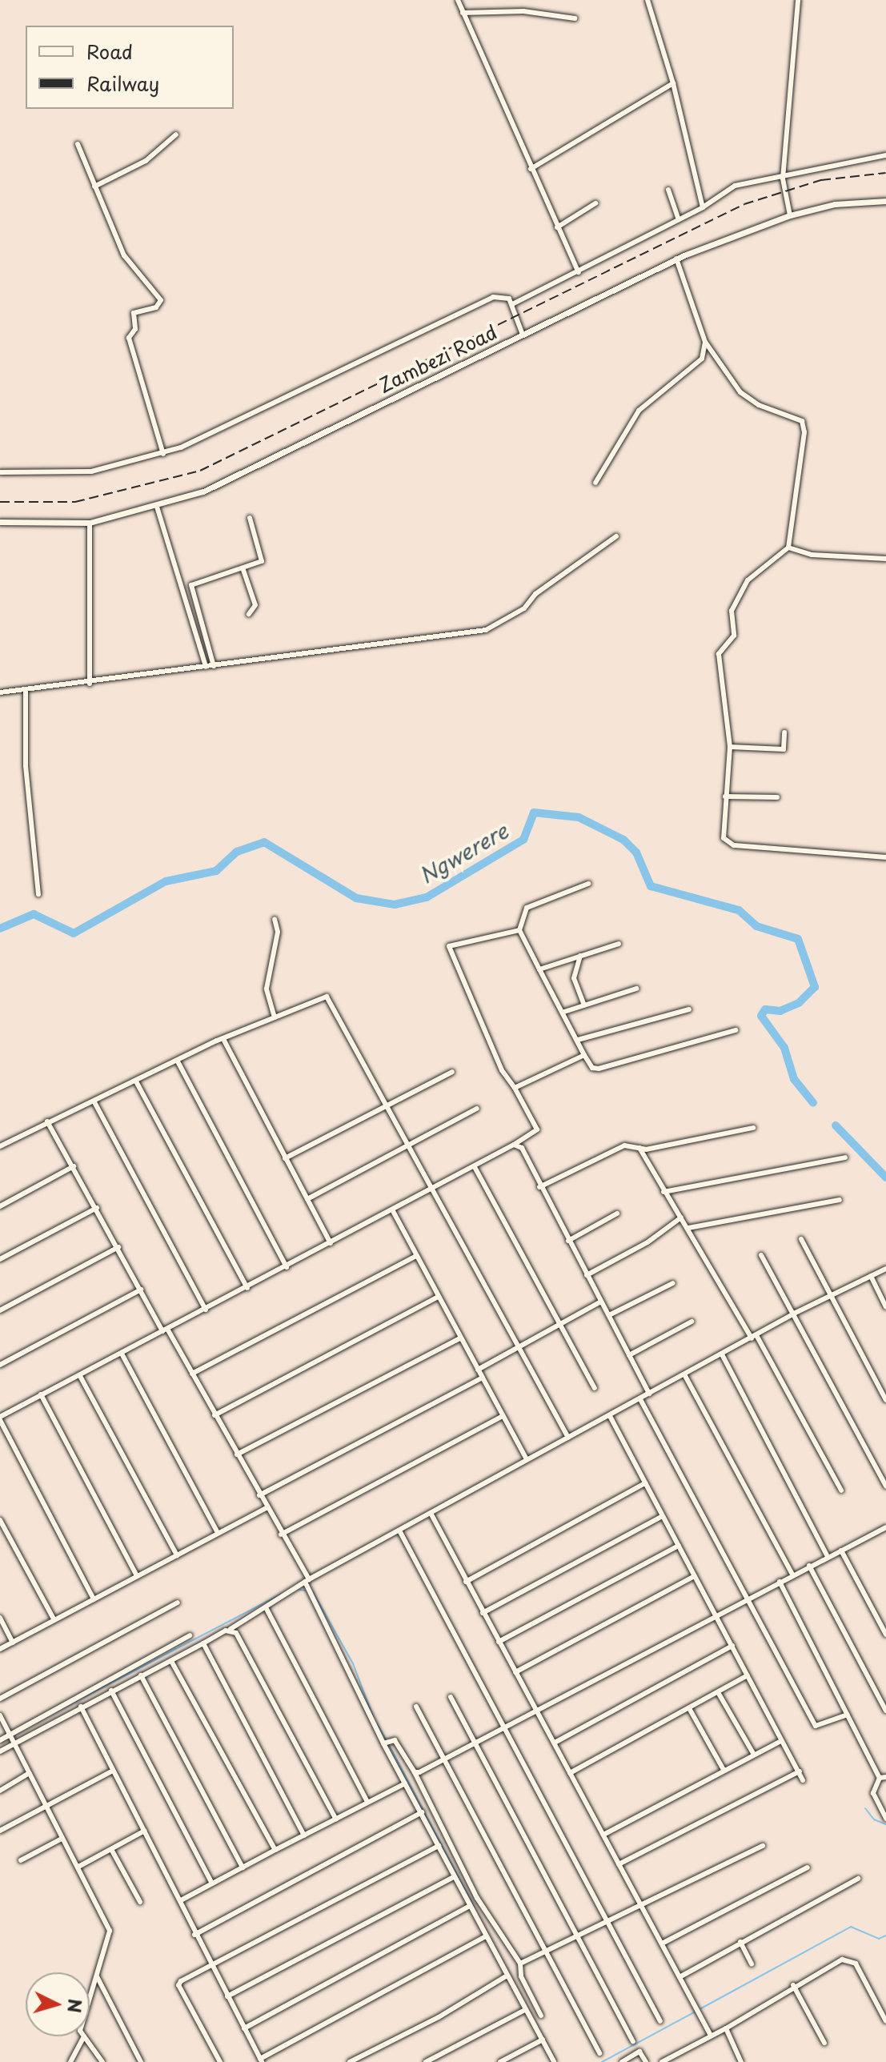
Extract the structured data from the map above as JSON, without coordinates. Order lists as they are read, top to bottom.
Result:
{
  "streets": {
    "main road": ["Zambezi Road"]
  },
  "water": ["Ngwerere"],
  "legend": ["Road", "Railway"],
  "north": "right"
}
